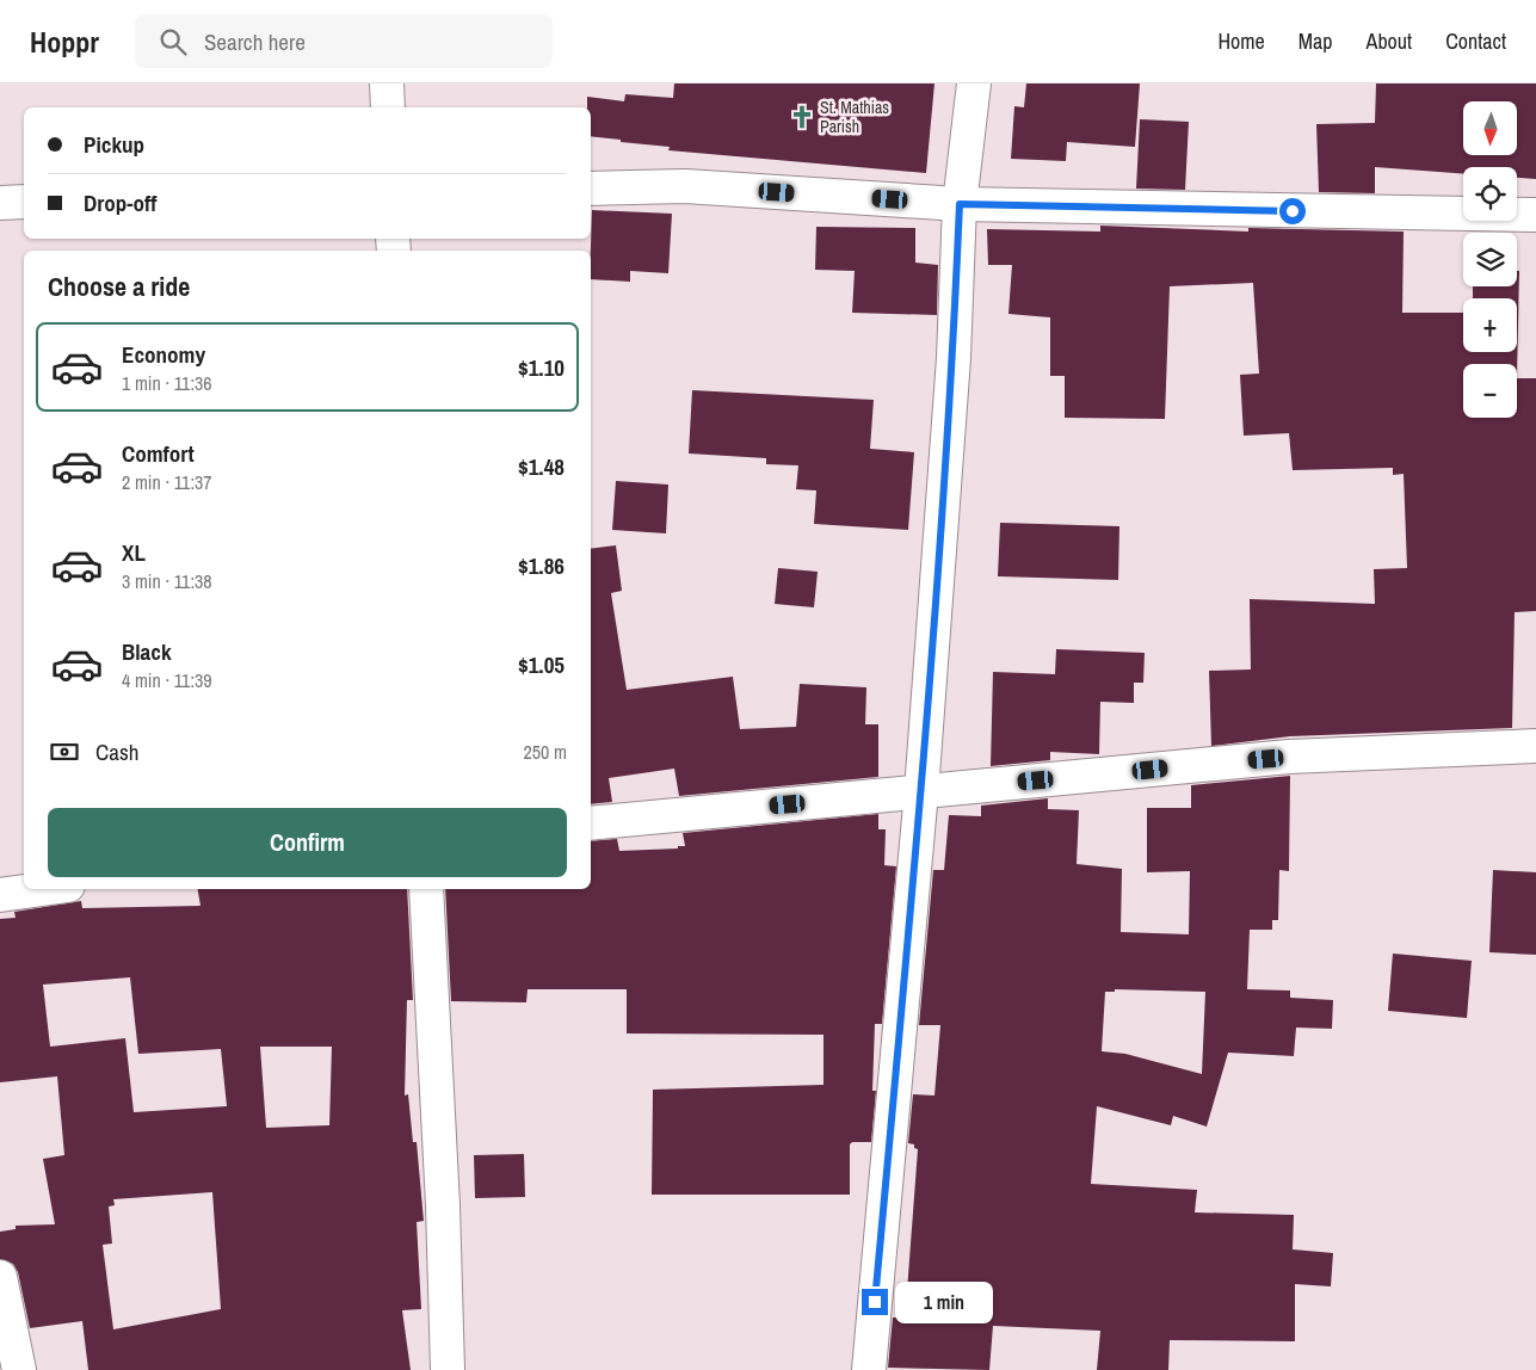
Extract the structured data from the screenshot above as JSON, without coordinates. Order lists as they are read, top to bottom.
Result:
{
  "places": {
    "church": ["St. Mathias Parish"]
  },
  "north": "bottom",
  "page": {
    "header": "Hoppr",
    "search": "Search here",
    "nav": [
      "Home",
      "Map",
      "About",
      "Contact"
    ],
    "map_buttons": ["+", "−"],
    "banner": ["Pickup", "Drop-off"],
    "heading": "Choose a ride",
    "list": [
      {
        "name": "Economy",
        "note": "1 min · 11:36",
        "value": "$1.10"
      },
      {
        "name": "Comfort",
        "note": "2 min · 11:37",
        "value": "$1.48"
      },
      {
        "name": "XL",
        "note": "3 min · 11:38",
        "value": "$1.86"
      },
      {
        "name": "Black",
        "note": "4 min · 11:39",
        "value": "$1.05"
      }
    ],
    "pay": ["Cash", "250 m"],
    "buttons": "Confirm",
    "bubble": "1 min"
  }
}
